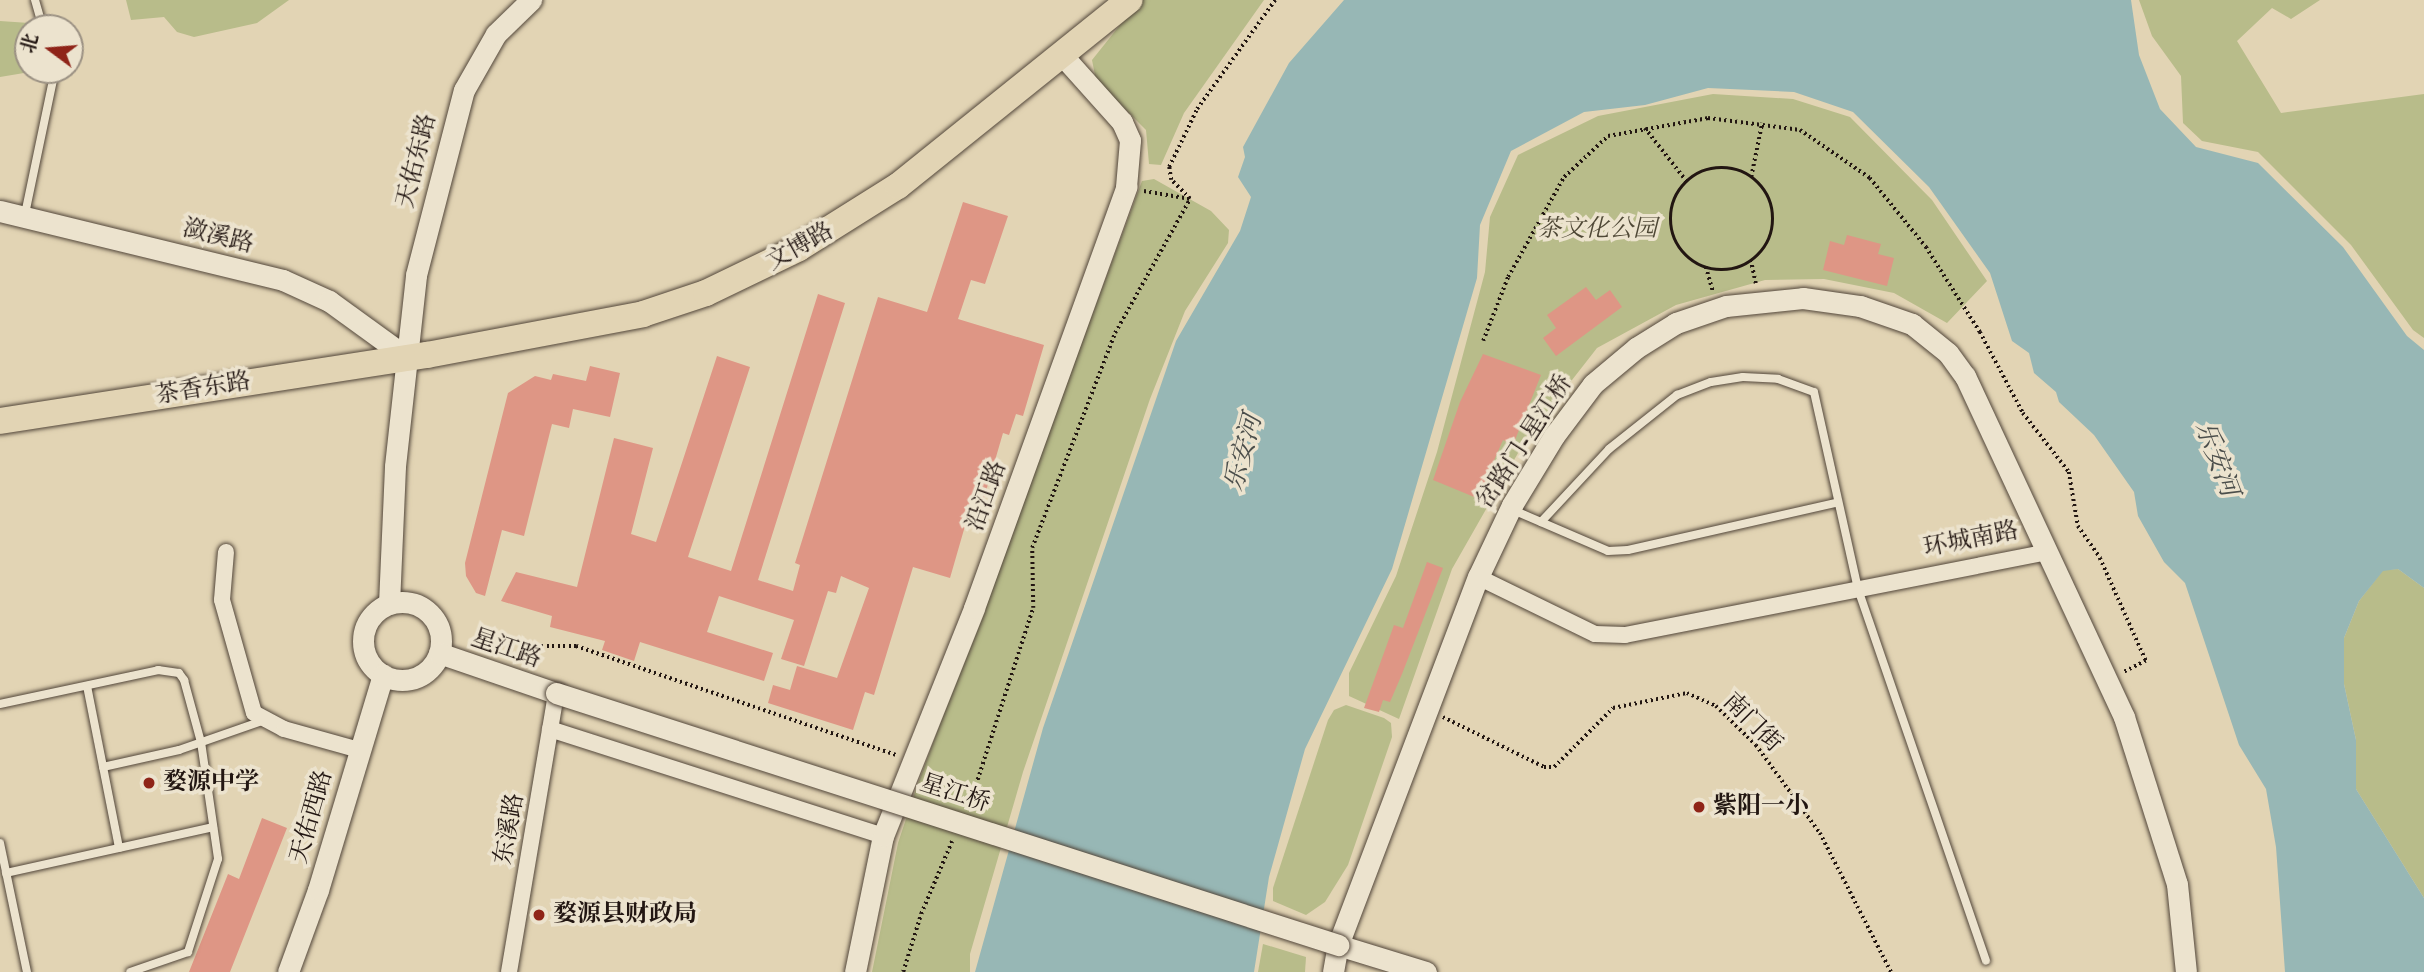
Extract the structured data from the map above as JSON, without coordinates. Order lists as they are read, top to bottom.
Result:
{
  "streets": {
    "main road": ["文博路", "茶香东路"],
    "street": [
      "天佑东路",
      "潋溪路",
      "岔路门-星江桥",
      "沿江路",
      "环城南路",
      "星江路",
      "星江桥",
      "天佑西路",
      "东溪路"
    ],
    "path": ["南门街"]
  },
  "crossings": [
    ["天佑东路", "潋溪路"],
    ["天佑东路", "文博路"],
    ["天佑东路", "茶香东路"],
    ["潋溪路", "文博路"],
    ["潋溪路", "茶香东路"],
    ["文博路", "茶香东路"],
    ["文博路", "沿江路"],
    ["岔路门-星江桥", "环城南路"],
    ["岔路门-星江桥", "南门街"],
    ["岔路门-星江桥", "星江桥"],
    ["星江路", "星江桥"],
    ["星江路", "天佑西路"],
    ["星江路", "东溪路"],
    ["星江桥", "东溪路"]
  ],
  "water": ["乐安河"],
  "parks": ["茶文化公园"],
  "places": ["婺源中学", "紫阳一小", "婺源县财政局"],
  "north": "left"
}
